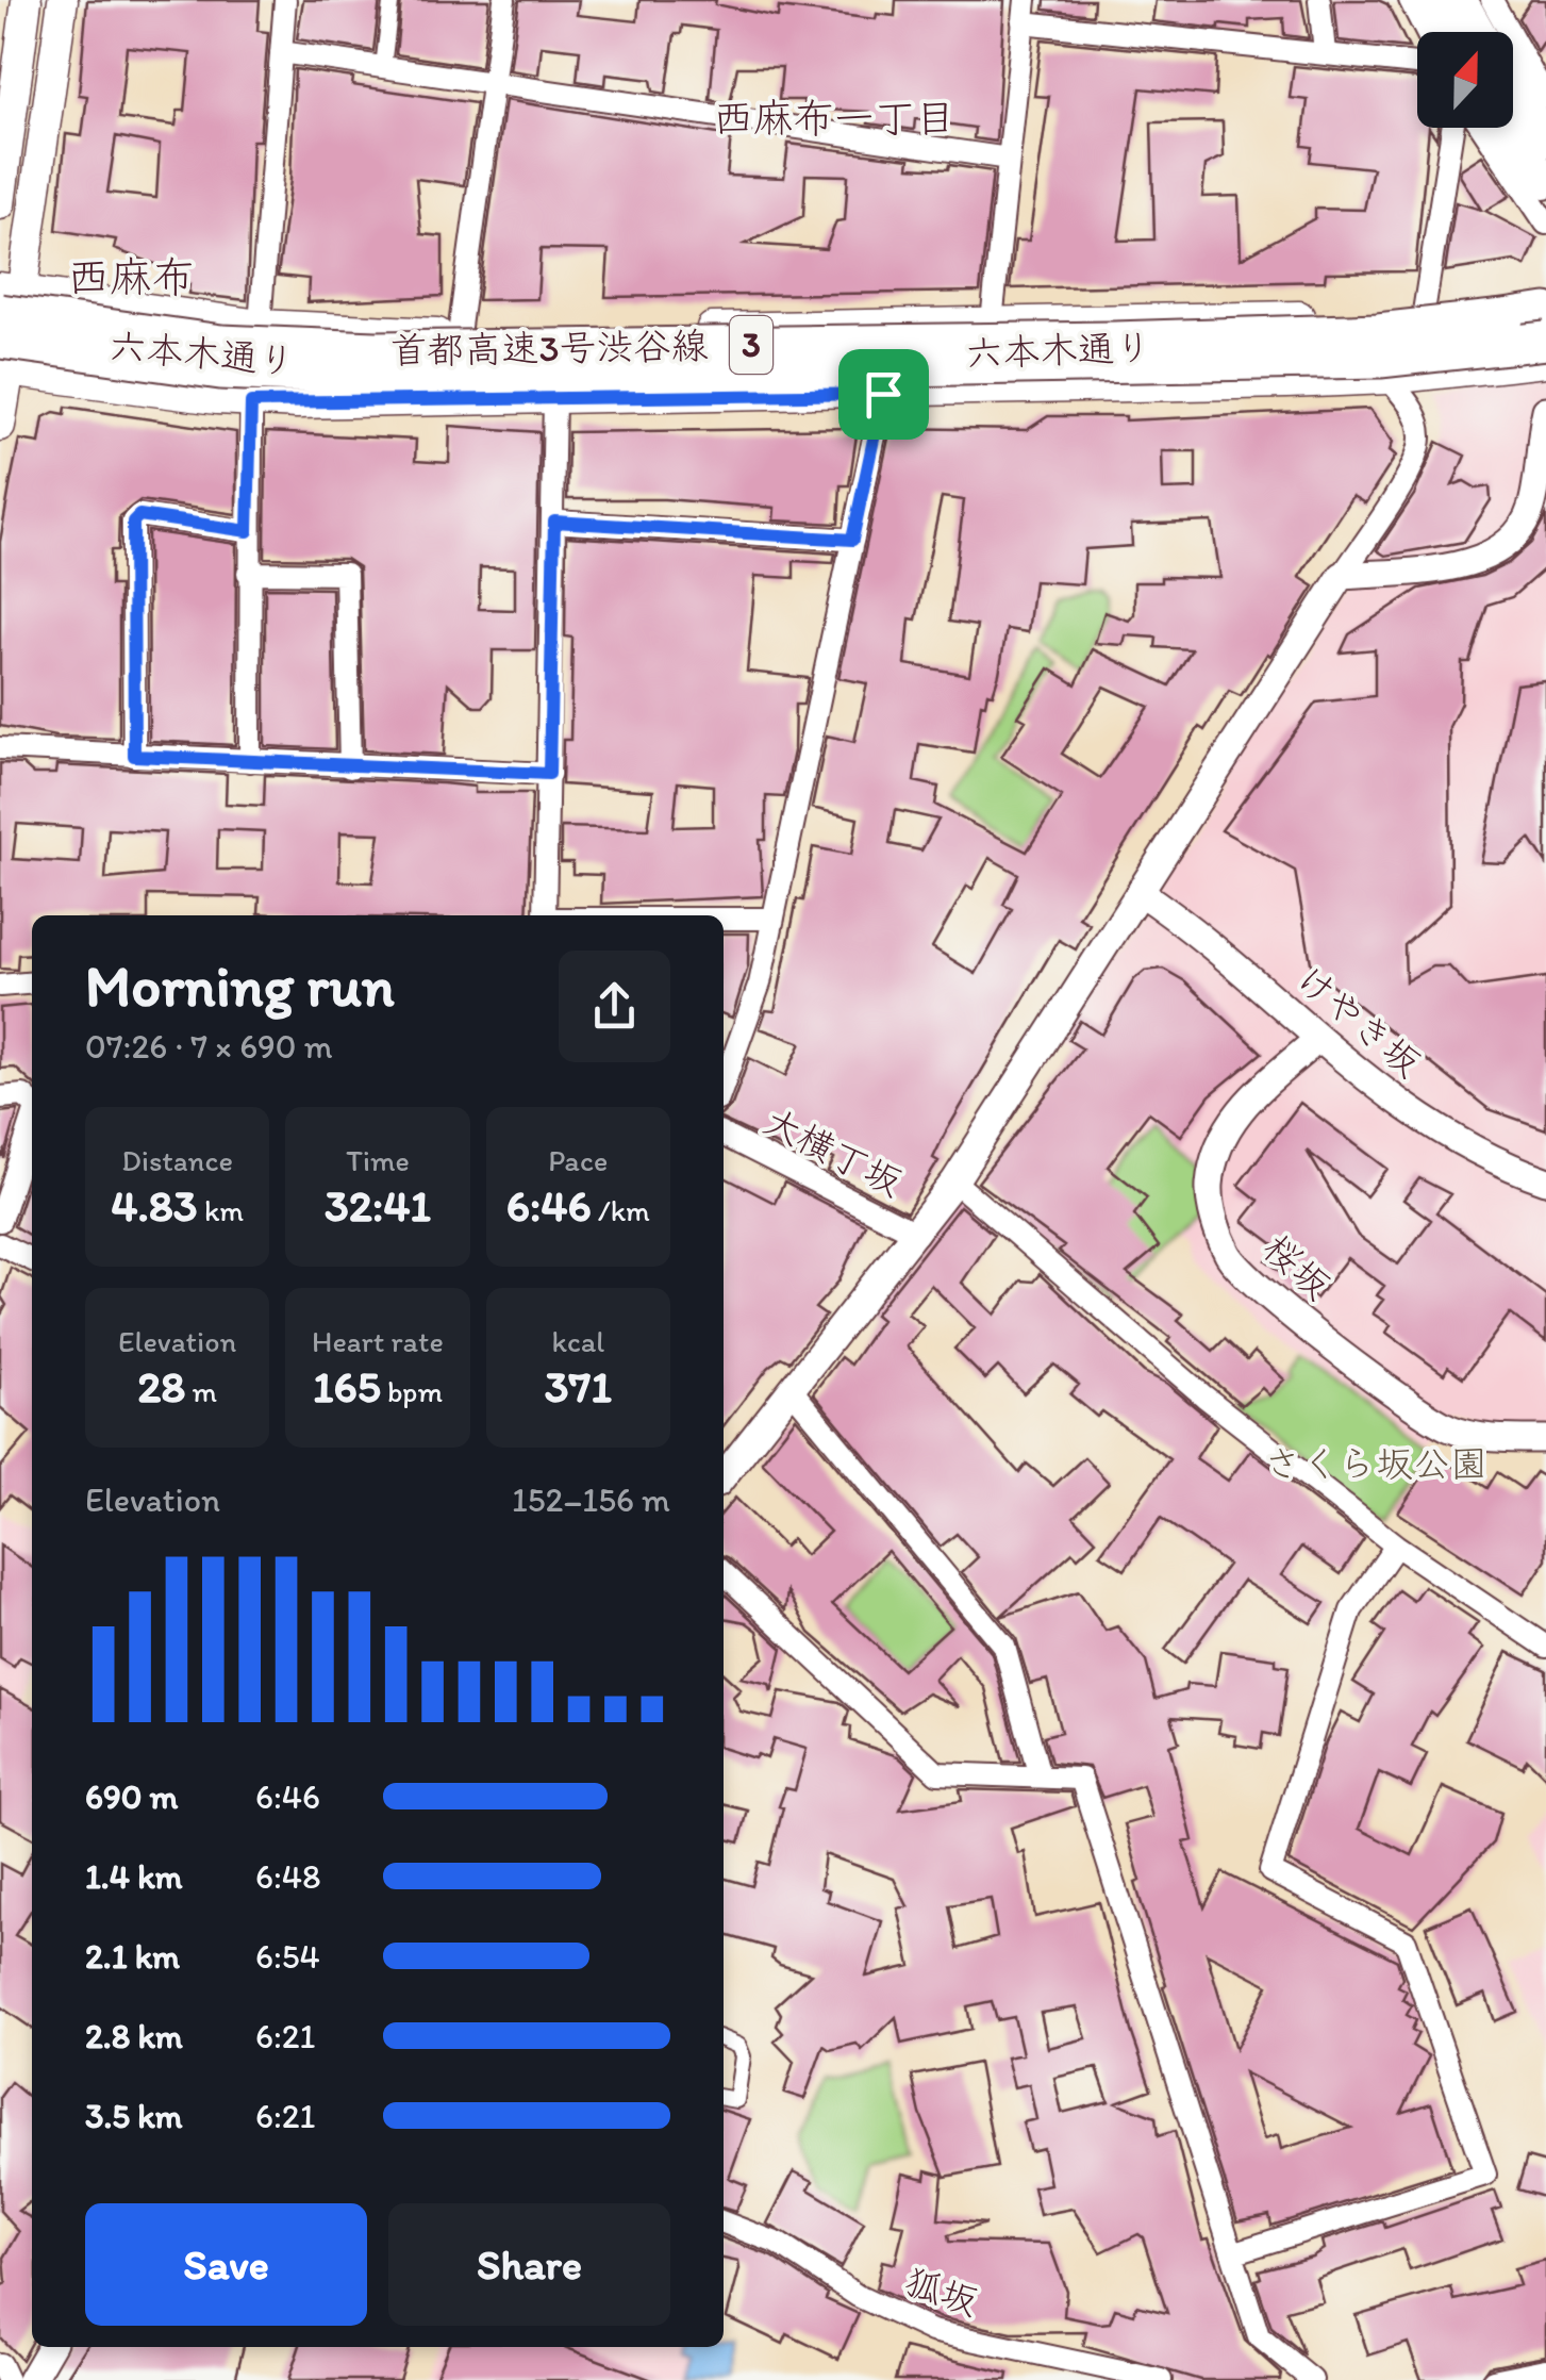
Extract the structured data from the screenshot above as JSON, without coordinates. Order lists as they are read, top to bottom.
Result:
{
  "streets": {
    "highway": ["3", "首都高速3号渋谷線"],
    "main road": ["六本木通り"],
    "street": [
      "けやき坂",
      "大横丁坂",
      "桜坂",
      "狐坂"
    ]
  },
  "crossings": [
    ["首都高速3号渋谷線", "六本木通り"],
    ["けやき坂", "桜坂"]
  ],
  "districts": ["西麻布一丁目", "西麻布"],
  "parks": ["さくら坂公園"],
  "north": "top",
  "page": {
    "heading": ["Morning run", "07:26 · 7 × 690 m"],
    "stats": [
      ["Distance", "4.83 km"],
      ["Time", "32:41"],
      ["Pace", "6:46 /km"],
      ["Elevation", "28 m"],
      ["Heart rate", "165 bpm"],
      ["kcal", "371"]
    ],
    "chart": ["Elevation", "152–156 m"],
    "list": [
      {
        "name": "690 m",
        "note": "6:46"
      },
      {
        "name": "1.4 km",
        "note": "6:48"
      },
      {
        "name": "2.1 km",
        "note": "6:54"
      },
      {
        "name": "2.8 km",
        "note": "6:21"
      },
      {
        "name": "3.5 km",
        "note": "6:21"
      }
    ],
    "buttons": ["Save", "Share"]
  }
}
